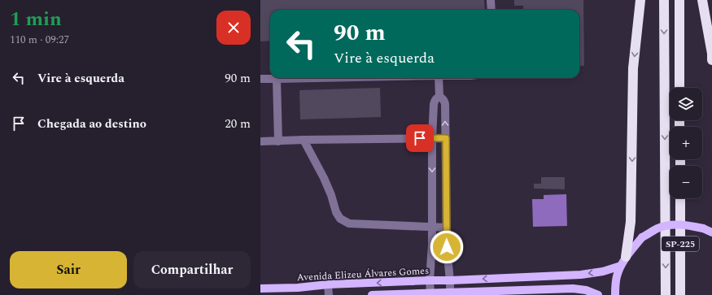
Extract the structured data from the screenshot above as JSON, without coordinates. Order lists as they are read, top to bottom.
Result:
{
  "streets": {
    "highway": ["SP-225"],
    "main road": ["Avenida Elizeu Álvares Gomes"]
  },
  "page": {
    "heading": ["1 min", "110 m · 09:27"],
    "turn": ["90 m", "Vire à esquerda"],
    "list": [
      {
        "name": "Vire à esquerda",
        "value": "90 m"
      },
      {
        "name": "Chegada ao destino",
        "value": "20 m"
      }
    ],
    "map_buttons": ["+", "−"],
    "buttons": ["Sair", "Compartilhar"]
  }
}
